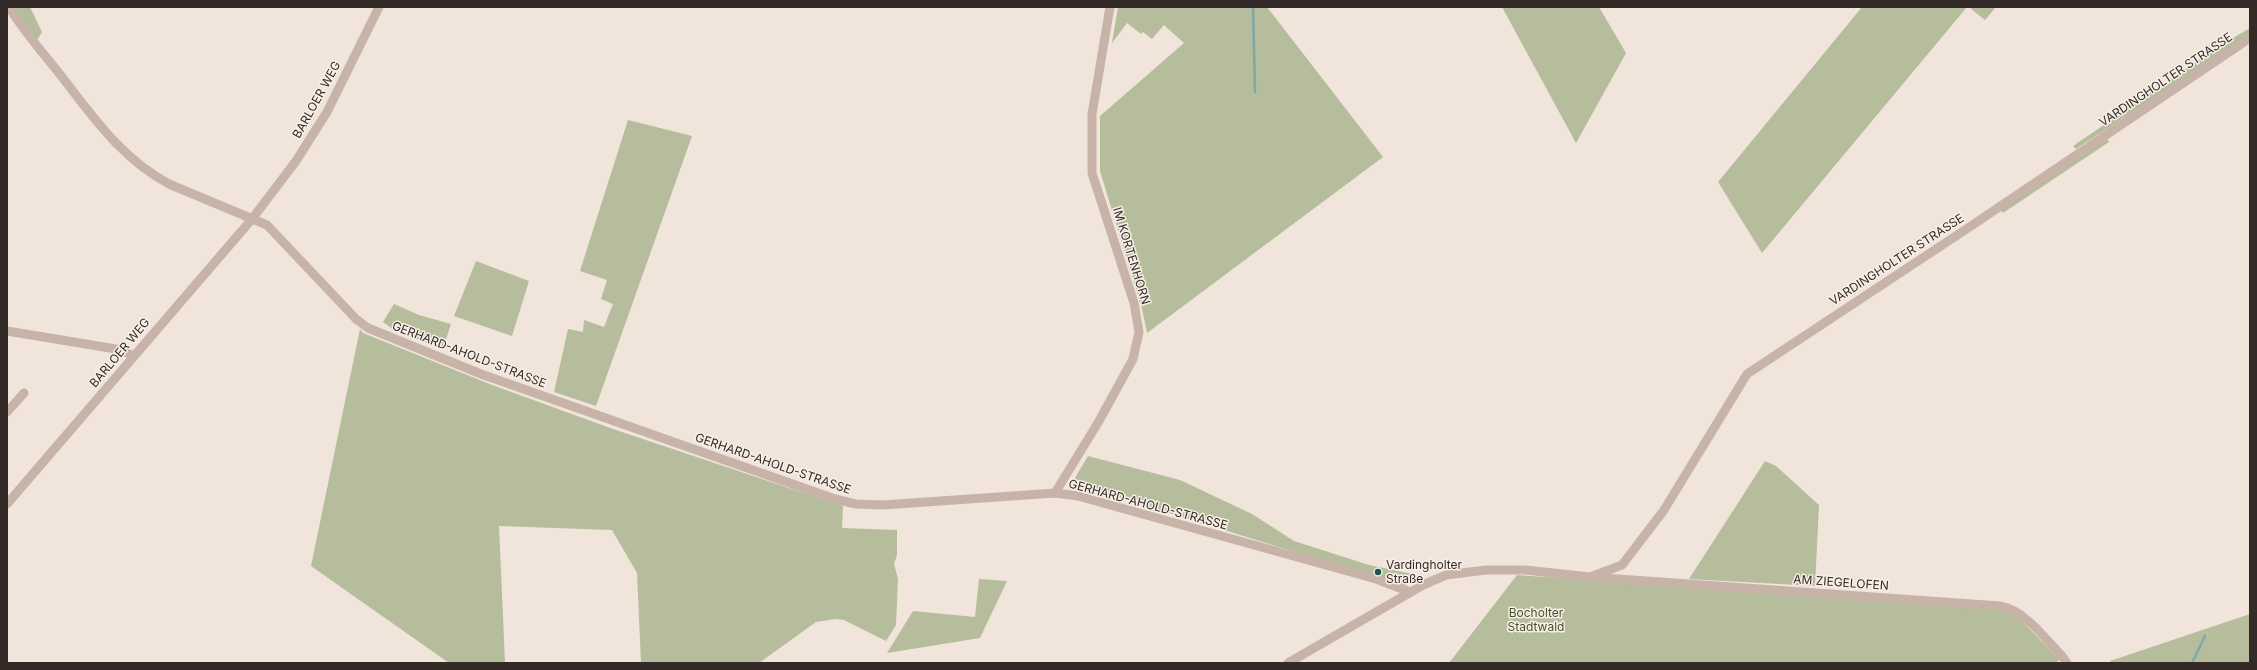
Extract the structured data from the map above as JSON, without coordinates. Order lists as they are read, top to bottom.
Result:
{
  "streets": {
    "street": [
      "VARDINGHOLTER STRASSE",
      "BARLOER WEG",
      "IM KORTENHORN",
      "GERHARD-AHOLD-STRASSE",
      "AM ZIEGELOFEN"
    ]
  },
  "crossings": [
    ["BARLOER WEG", "GERHARD-AHOLD-STRASSE"],
    ["IM KORTENHORN", "GERHARD-AHOLD-STRASSE"]
  ],
  "parks": ["Bocholter Stadtwald"],
  "places": ["Vardingholter Straße"]
}
